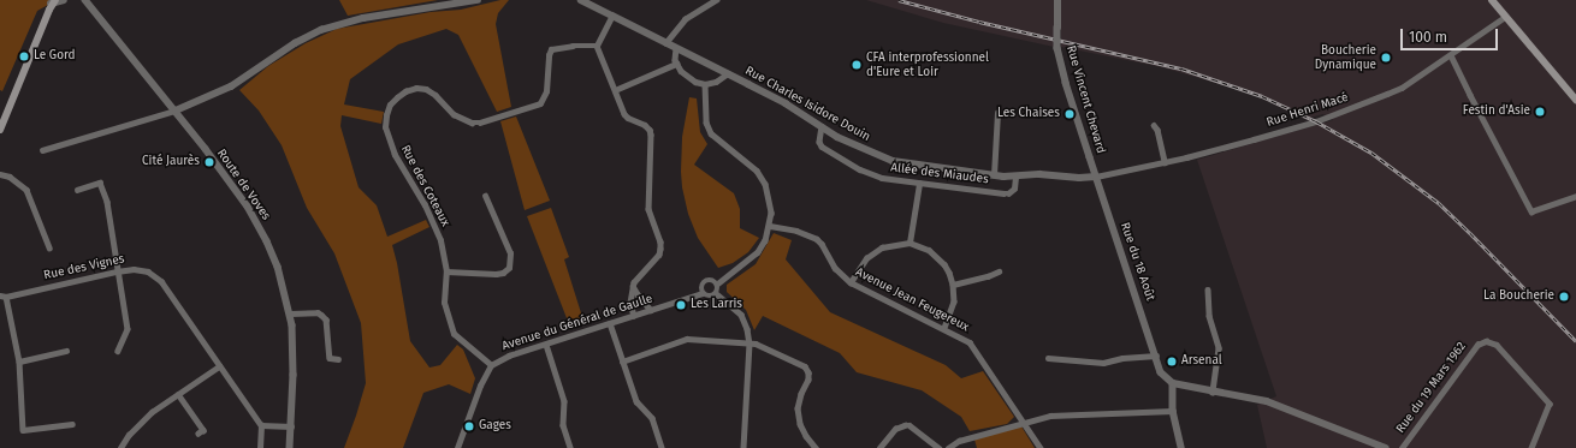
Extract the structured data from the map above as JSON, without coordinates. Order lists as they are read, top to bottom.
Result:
{
  "streets": {
    "street": [
      "Rue Vincent Chevard",
      "Rue Charles Isidore Douin",
      "Rue Henri Macé",
      "Allée des Miaudes",
      "Route de Voves",
      "Rue des Coteaux",
      "Rue du 18 Août",
      "Rue des Vignes",
      "Avenue Jean Feugereux",
      "Avenue du Général de Gaulle",
      "Rue du 19 Mars 1962"
    ]
  },
  "crossings": [
    ["Rue Vincent Chevard", "Rue Charles Isidore Douin"],
    ["Rue Vincent Chevard", "Rue Henri Macé"],
    ["Rue Vincent Chevard", "Rue du 18 Août"],
    ["Rue Charles Isidore Douin", "Rue Henri Macé"],
    ["Rue Charles Isidore Douin", "Allée des Miaudes"],
    ["Rue Charles Isidore Douin", "Rue du 18 Août"],
    ["Rue Henri Macé", "Rue du 18 Août"],
    ["Rue des Coteaux", "Avenue du Général de Gaulle"]
  ],
  "places": [
    "Le Gord",
    "Boucherie Dynamique",
    "CFA interprofessionnel d'Eure et Loir",
    "Festin d'Asie",
    "Les Chaises",
    "Cité Jaurès",
    "La Boucherie",
    "Les Larris",
    "Arsenal",
    "Gages"
  ],
  "scale_bar": "100 m"
}
